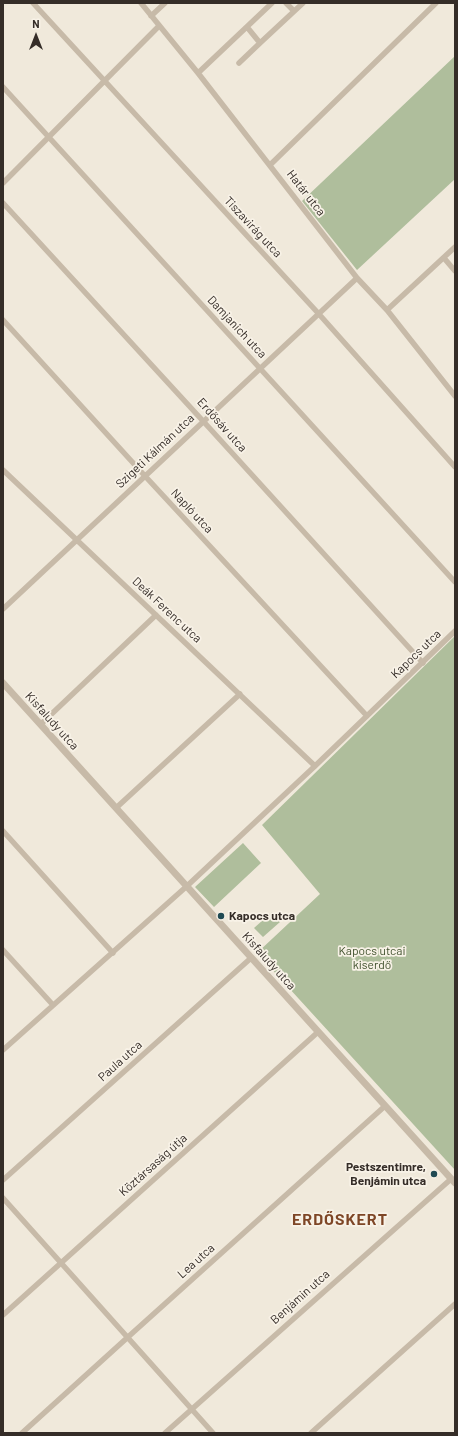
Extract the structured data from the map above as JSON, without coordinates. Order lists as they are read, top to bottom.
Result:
{
  "streets": {
    "street": [
      "Határ utca",
      "Tiszavirág utca",
      "Damjanich utca",
      "Erdősáv utca",
      "Szigeti Kálmán utca",
      "Napló utca",
      "Deák Ferenc utca",
      "Kapocs utca",
      "Kisfaludy utca",
      "Paula utca",
      "Köztársaság útja",
      "Lea utca",
      "Benjámin utca"
    ]
  },
  "crossings": [
    ["Határ utca", "Szigeti Kálmán utca"],
    ["Tiszavirág utca", "Szigeti Kálmán utca"],
    ["Damjanich utca", "Szigeti Kálmán utca"],
    ["Erdősáv utca", "Szigeti Kálmán utca"],
    ["Erdősáv utca", "Kapocs utca"],
    ["Szigeti Kálmán utca", "Napló utca"],
    ["Szigeti Kálmán utca", "Deák Ferenc utca"],
    ["Napló utca", "Kapocs utca"],
    ["Deák Ferenc utca", "Kapocs utca"],
    ["Kapocs utca", "Kisfaludy utca"],
    ["Kisfaludy utca", "Paula utca"],
    ["Kisfaludy utca", "Köztársaság útja"],
    ["Kisfaludy utca", "Lea utca"],
    ["Kisfaludy utca", "Benjámin utca"]
  ],
  "districts": ["ERDŐSKERT"],
  "parks": ["Kapocs utcai kiserdő"],
  "places": ["Kapocs utca", "Pestszentimre, Benjámin utca"],
  "north": "top"
}
